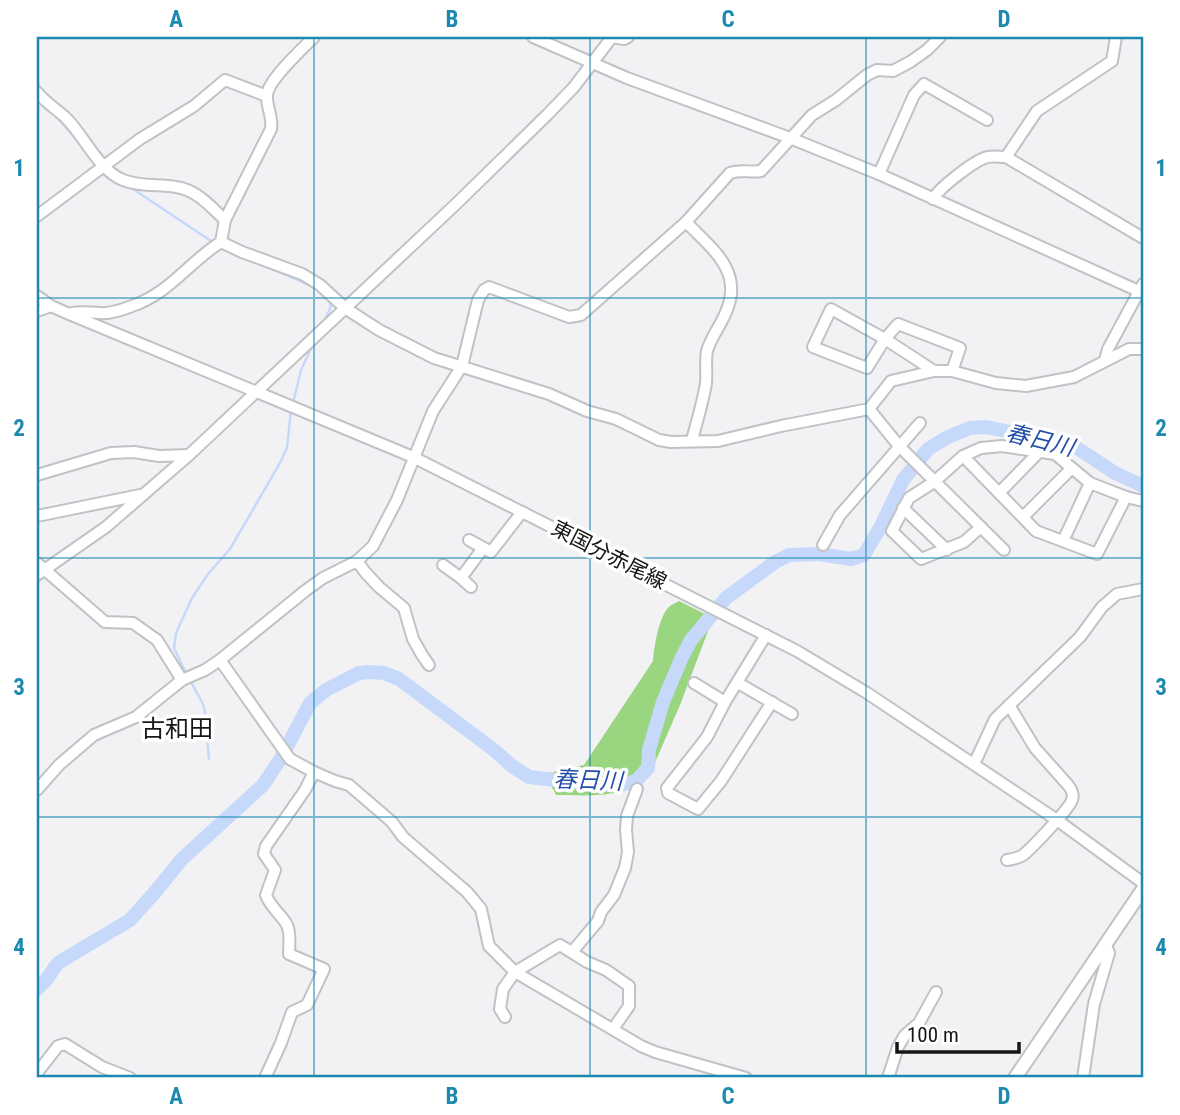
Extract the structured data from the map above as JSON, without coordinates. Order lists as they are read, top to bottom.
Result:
{
  "streets": {
    "street": ["東国分赤尾線"]
  },
  "districts": ["古和田"],
  "water": ["春日川"],
  "scale_bar": "100 m",
  "grid": {
    "columns": [
      "A",
      "B",
      "C",
      "D"
    ],
    "rows": [
      "1",
      "2",
      "3",
      "4"
    ]
  }
}
